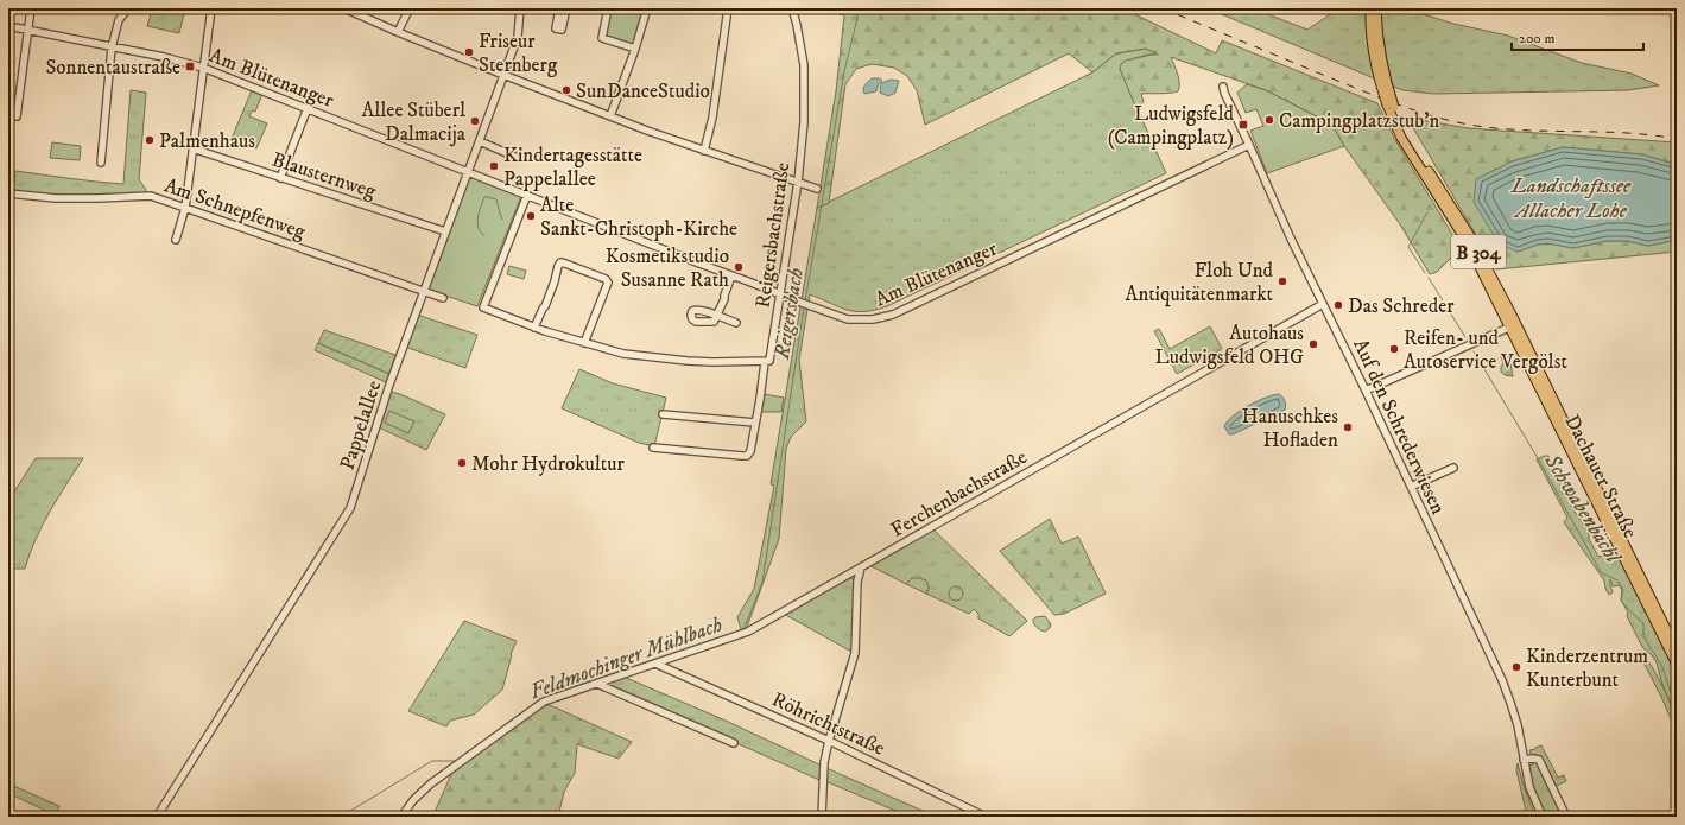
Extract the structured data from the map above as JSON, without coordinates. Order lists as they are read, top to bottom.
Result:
{
  "streets": {
    "main road": ["B 304", "Dachauer Straße"],
    "street": [
      "Am Blütenanger",
      "Blausternweg",
      "Am Schnepfenweg",
      "Reigersbachstraße",
      "Pappelallee",
      "Auf den Schrederwiesen",
      "Ferchenbachstraße",
      "Röhrichtstraße"
    ]
  },
  "crossings": [
    ["Am Blütenanger", "Reigersbachstraße"],
    ["Am Blütenanger", "Pappelallee"],
    ["Am Blütenanger", "Auf den Schrederwiesen"],
    ["Blausternweg", "Pappelallee"],
    ["Am Schnepfenweg", "Pappelallee"],
    ["Auf den Schrederwiesen", "Ferchenbachstraße"],
    ["Ferchenbachstraße", "Röhrichtstraße"]
  ],
  "water": [
    "Landschaftssee Allacher Lohe",
    "Reigersbach",
    "Schwabenbächl",
    "Feldmochinger Mühlbach"
  ],
  "places": {
    "other": [
      "Friseur Sternberg",
      "SunDanceStudio",
      "Campingplatzstub'n",
      "Allee Stüberl Dalmacija",
      "Palmenhaus",
      "Kindertagesstätte Pappelallee",
      "Alte Sankt-Christoph-Kirche",
      "Kosmetikstudio Susanne Rath",
      "Floh Und Antiquitätenmarkt",
      "Das Schreder",
      "Autohaus Ludwigsfeld OHG",
      "Reifen- und Autoservice Vergölst",
      "Hanuschkes Hofladen",
      "Mohr Hydrokultur",
      "Kinderzentrum Kunterbunt"
    ],
    "transit": ["Sonnentaustraße", "Ludwigsfeld (Campingplatz)"]
  },
  "scale_bar": "200 m"
}
